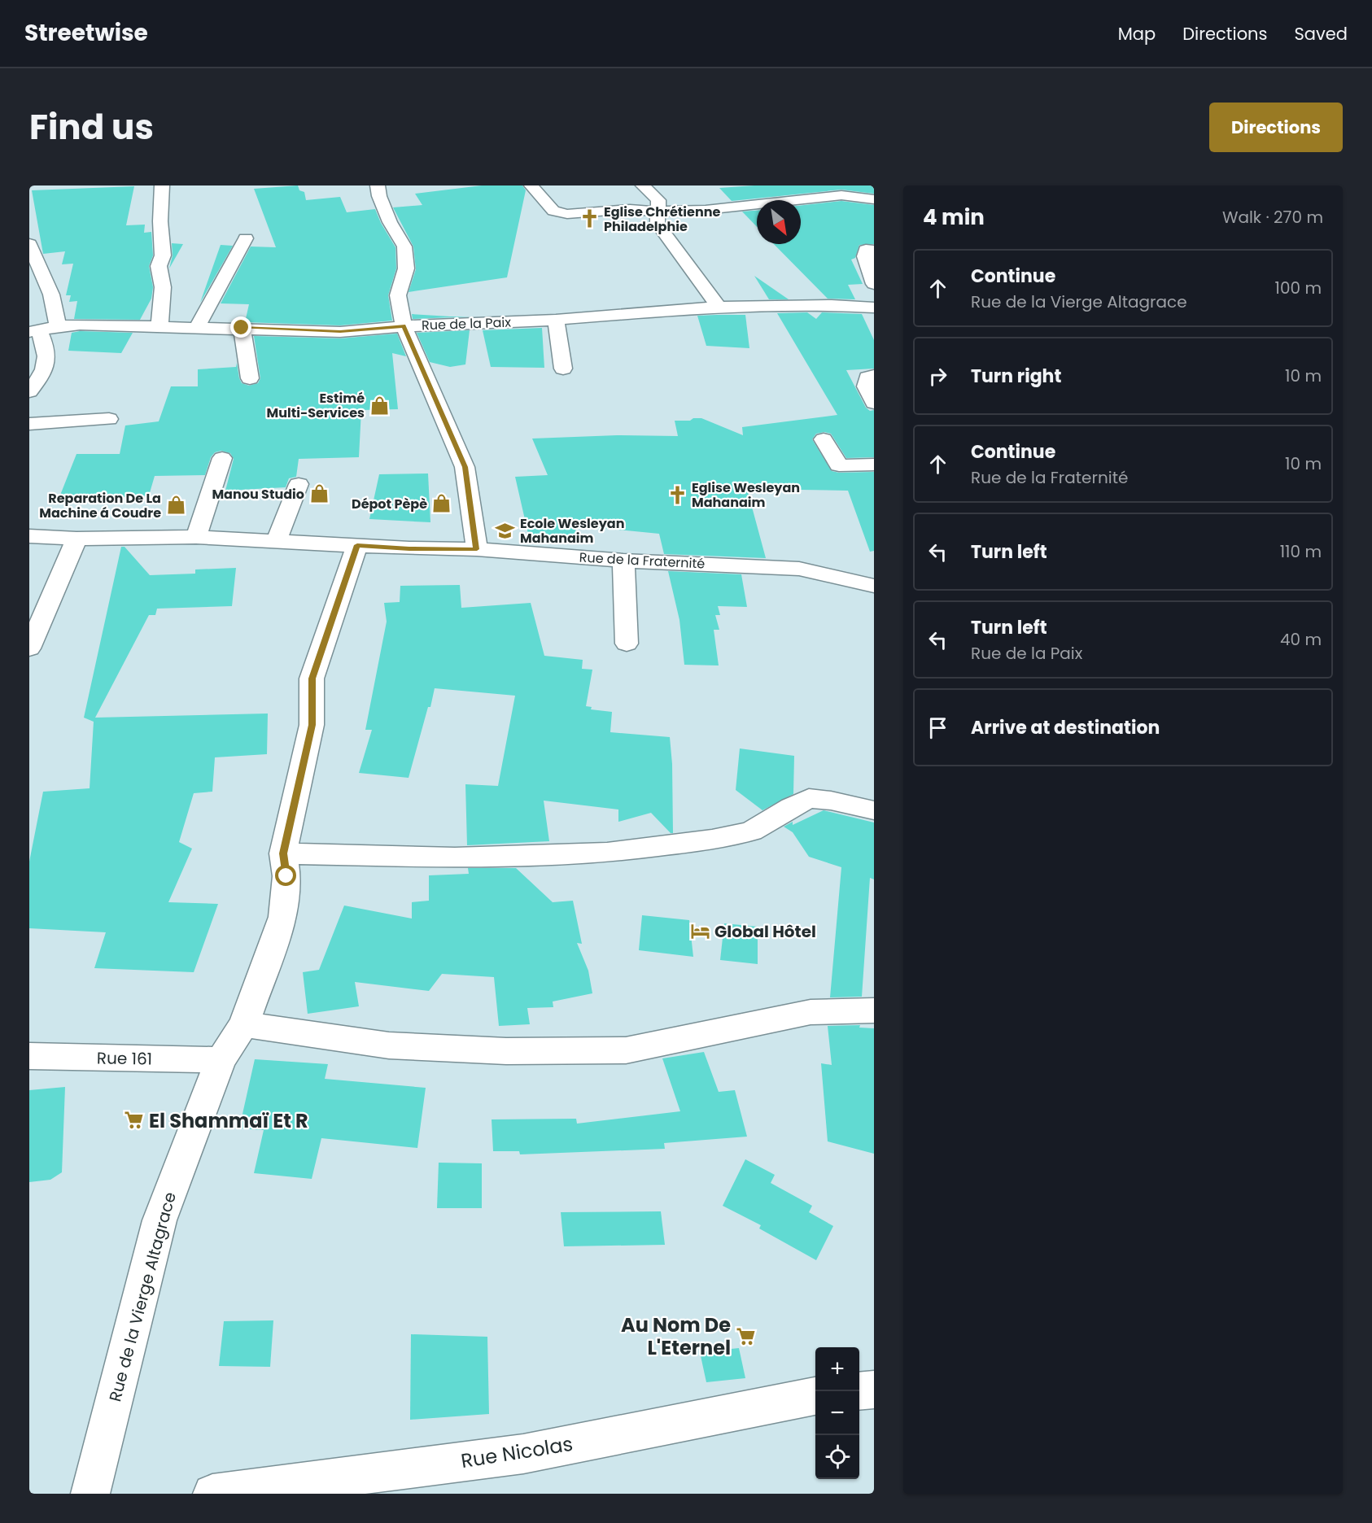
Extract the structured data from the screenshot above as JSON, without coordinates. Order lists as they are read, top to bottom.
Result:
{
  "streets": {
    "street": [
      "Rue de la Paix",
      "Rue de la Fraternité",
      "Rue 161",
      "Rue de la Vierge Altagrace",
      "Rue Nicolas"
    ]
  },
  "crossings": [
    ["Rue de la Fraternité", "Rue de la Vierge Altagrace"],
    ["Rue 161", "Rue de la Vierge Altagrace"]
  ],
  "places": {
    "church": ["Eglise Chrétienne Philadelphie", "Eglise Wesleyan Mahanaim"],
    "shop": [
      "Estimé Multi-Services",
      "Manou Studio",
      "Dépot Pèpè",
      "Reparation De La Machine á Coudre"
    ],
    "school or university": ["Ecole Wesleyan Mahanaim"],
    "hotel": ["Global Hôtel"],
    "supermarket": ["El Shammaï Et R", "Au Nom De L'Eternel"]
  },
  "north": "bottom right",
  "page": {
    "header": "Streetwise",
    "nav": ["Map", "Directions", "Saved"],
    "title": "Find us",
    "buttons": "Directions",
    "heading": ["4 min", "Walk · 270 m"],
    "list": [
      ["Continue", "Rue de la Vierge Altagrace", "100 m"],
      ["Turn right", "10 m"],
      ["Continue", "Rue de la Fraternité", "10 m"],
      ["Turn left", "110 m"],
      ["Turn left", "Rue de la Paix", "40 m"],
      "Arrive at destination"
    ],
    "map_buttons": ["+", "−"]
  }
}
